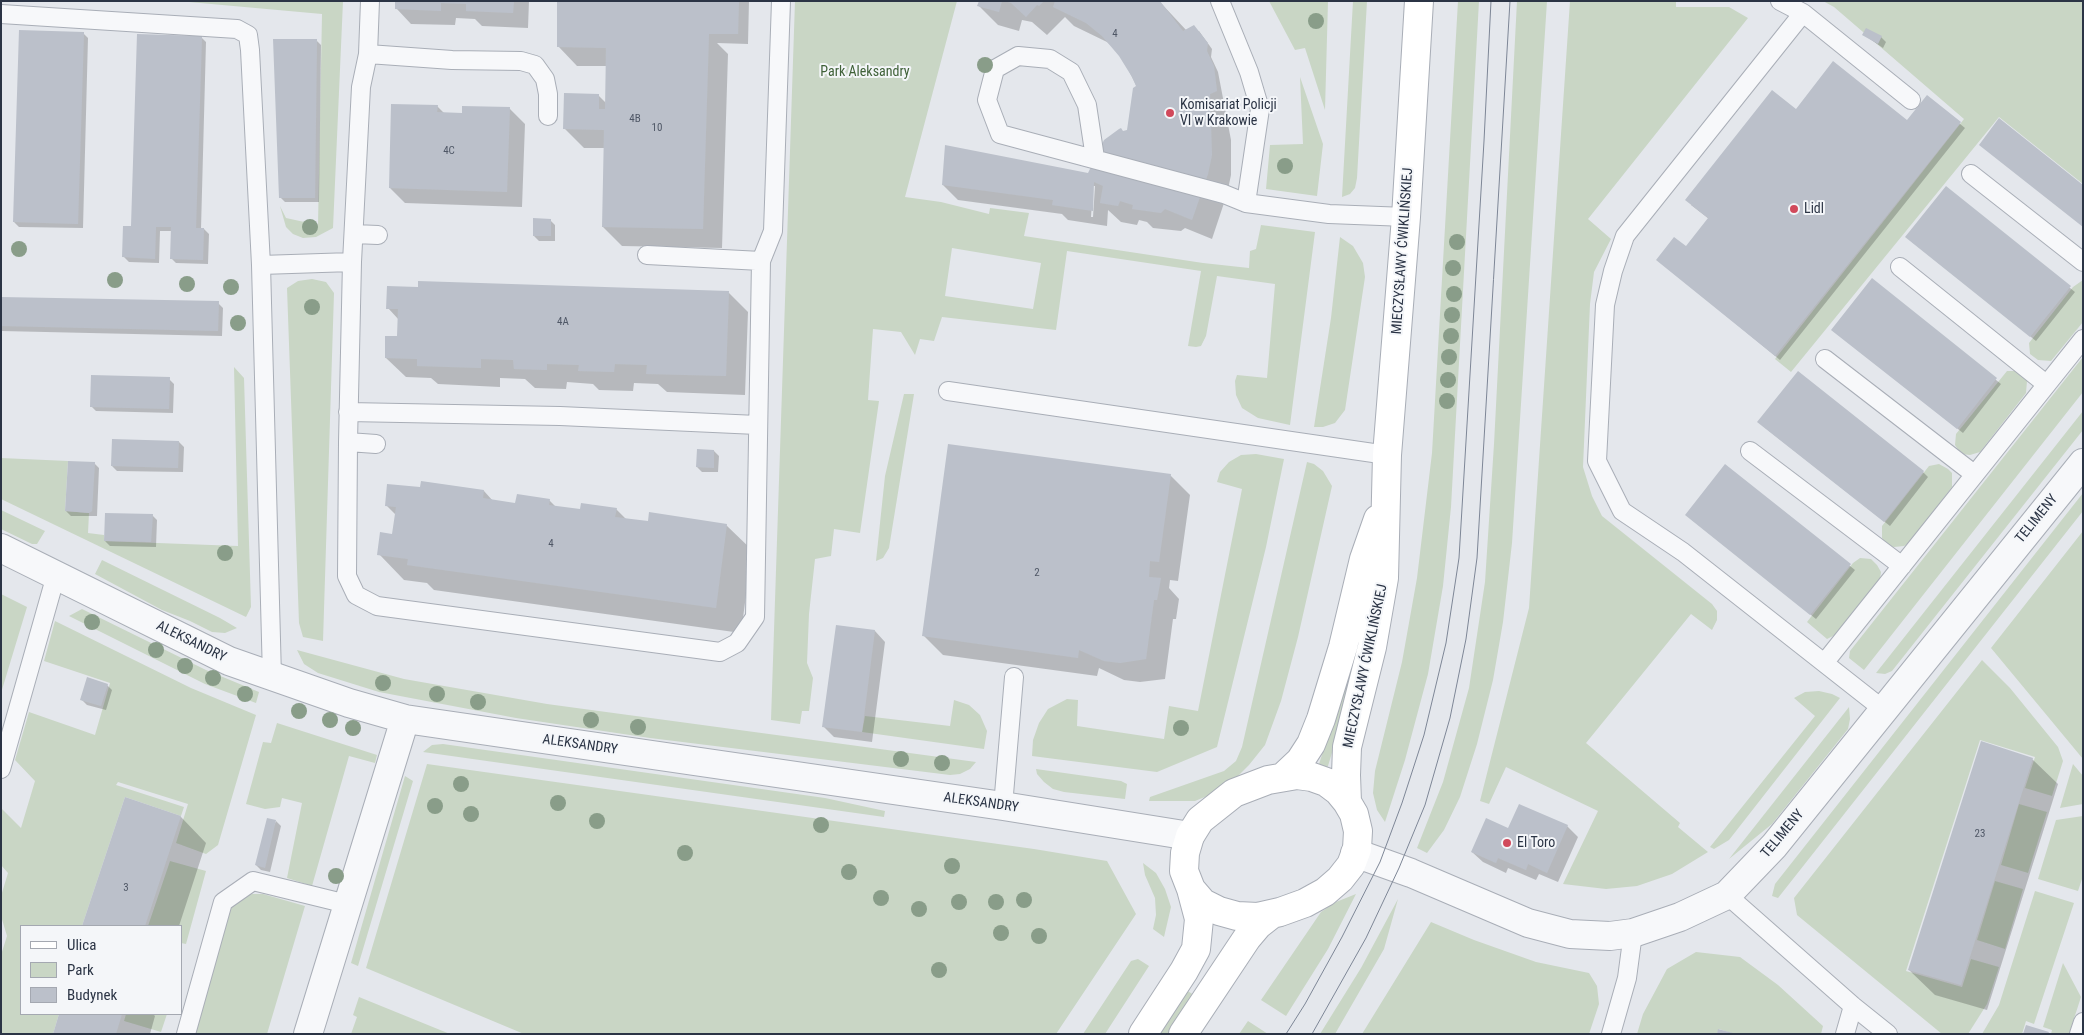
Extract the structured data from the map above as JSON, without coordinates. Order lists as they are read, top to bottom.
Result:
{
  "streets": {
    "street": ["MIECZYSŁAWY ĆWIKLIŃSKIEJ", "TELIMENY", "ALEKSANDRY"]
  },
  "crossings": [
    ["MIECZYSŁAWY ĆWIKLIŃSKIEJ", "TELIMENY"],
    ["MIECZYSŁAWY ĆWIKLIŃSKIEJ", "ALEKSANDRY"],
    ["TELIMENY", "ALEKSANDRY"]
  ],
  "parks": ["Park Aleksandry"],
  "places": ["Komisariat Policji VI w Krakowie", "Lidl", "El Toro"],
  "house_numbers": [
    "4",
    "4B",
    "10",
    "4C",
    "4A",
    "4",
    "2",
    "23",
    "3"
  ],
  "legend": ["Ulica", "Park", "Budynek"]
}
